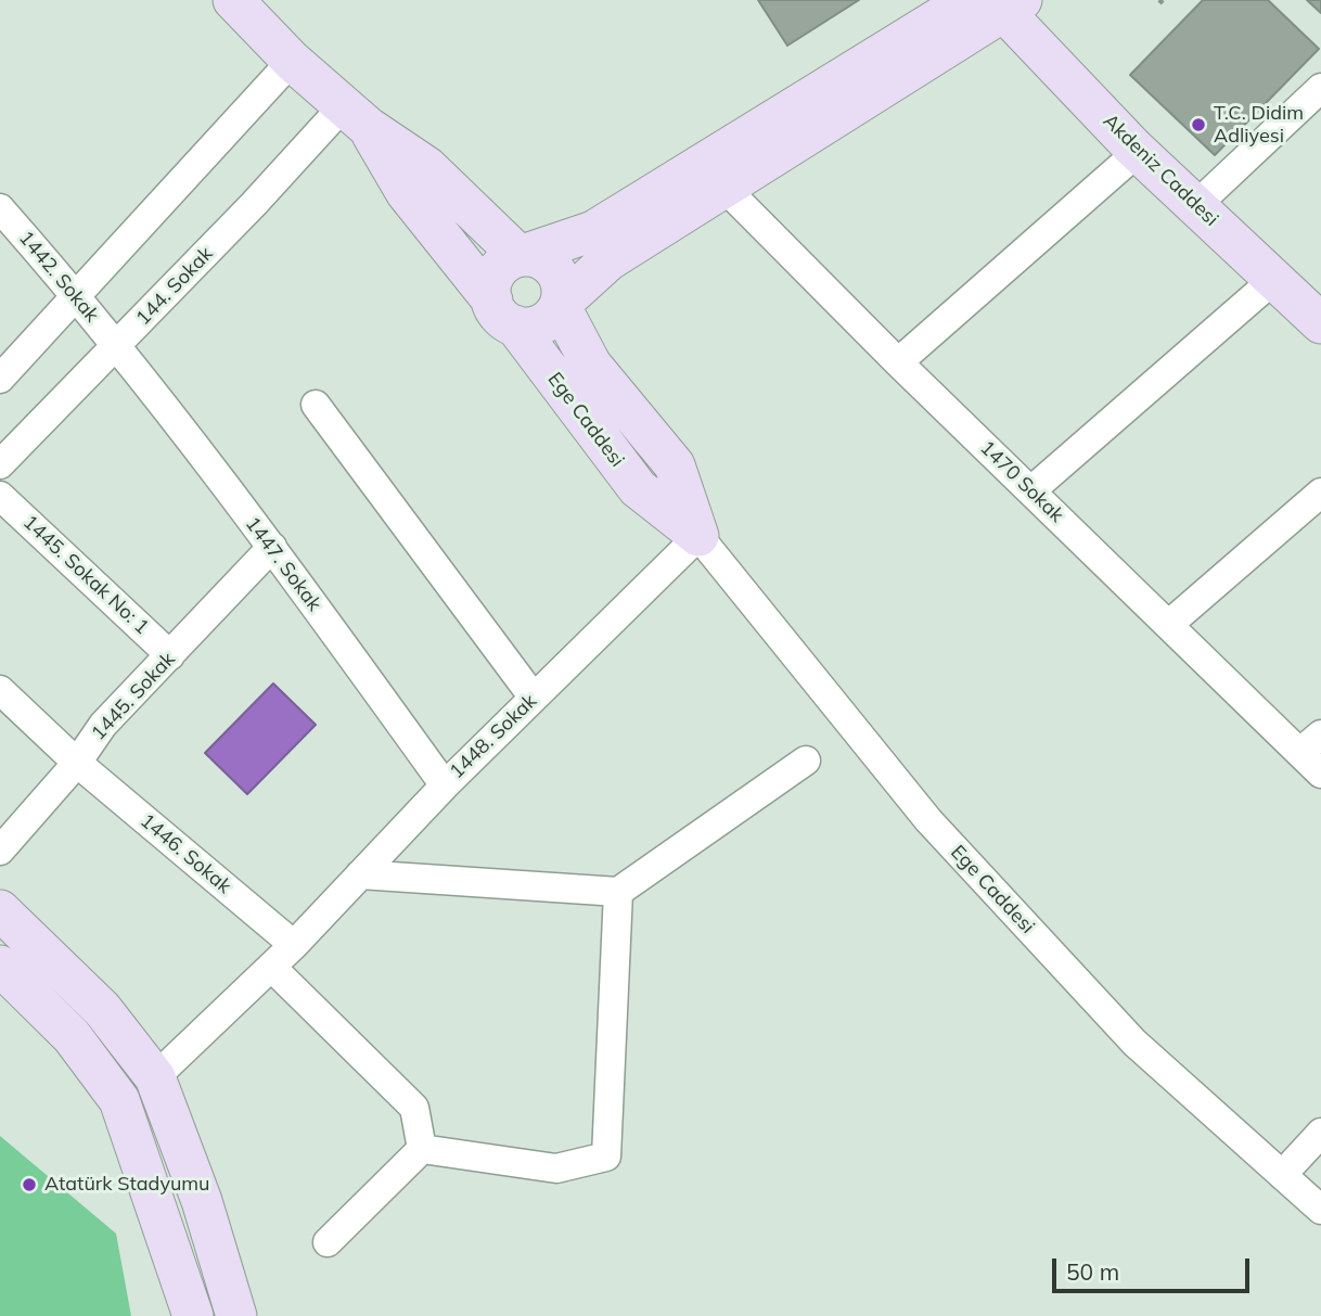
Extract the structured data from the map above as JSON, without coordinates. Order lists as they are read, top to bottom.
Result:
{
  "streets": {
    "main road": ["Akdeniz Caddesi", "Ege Caddesi"],
    "street": [
      "1442. Sokak",
      "144. Sokak",
      "1470 Sokak",
      "1447. Sokak",
      "1445. Sokak No: 1",
      "1445. Sokak",
      "1448. Sokak",
      "1446. Sokak"
    ]
  },
  "crossings": [
    ["1442. Sokak", "144. Sokak"],
    ["1442. Sokak", "1447. Sokak"],
    ["144. Sokak", "Ege Caddesi"],
    ["144. Sokak", "1447. Sokak"],
    ["Ege Caddesi", "1448. Sokak"],
    ["1447. Sokak", "1445. Sokak"],
    ["1447. Sokak", "1448. Sokak"],
    ["1445. Sokak No: 1", "1445. Sokak"],
    ["1445. Sokak", "1446. Sokak"],
    ["1448. Sokak", "1446. Sokak"]
  ],
  "places": ["T.C. Didim Adliyesi", "Atatürk Stadyumu"],
  "scale_bar": "50 m"
}
